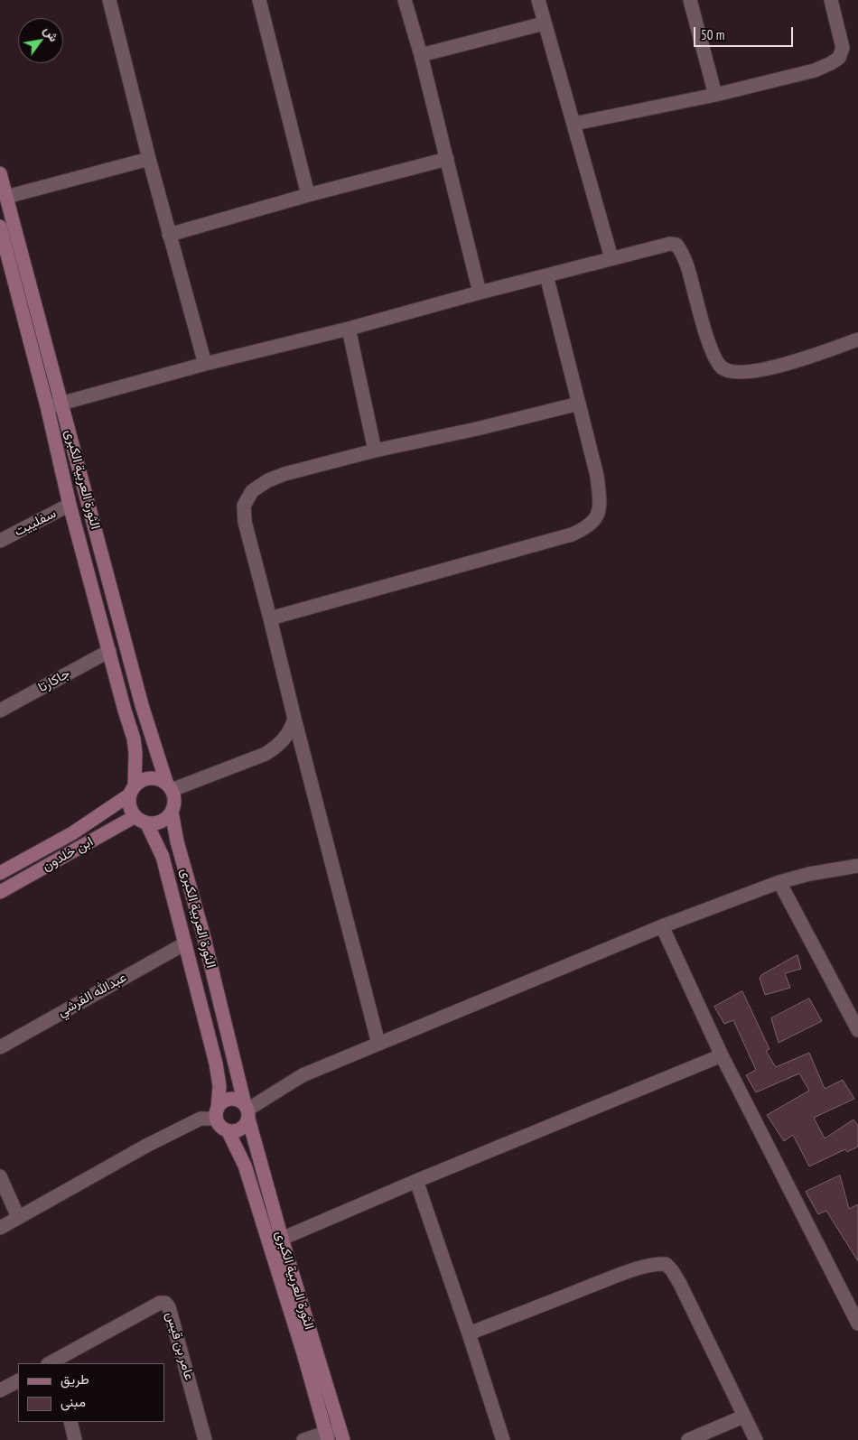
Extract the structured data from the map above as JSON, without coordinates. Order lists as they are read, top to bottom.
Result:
{
  "streets": {
    "street": [
      "الثورة العربية الكبرى",
      "سفلييت",
      "جاكارتا",
      "ابن خلدون",
      "عبدالله القرشي",
      "عامر بن قيس"
    ]
  },
  "crossings": [
    ["الثورة العربية الكبرى", "سفلييت"],
    ["الثورة العربية الكبرى", "جاكارتا"],
    ["الثورة العربية الكبرى", "ابن خلدون"],
    ["الثورة العربية الكبرى", "عبدالله القرشي"]
  ],
  "legend": ["طريق", "مبنى"],
  "scale_bar": "50 m",
  "north": "top right"
}
